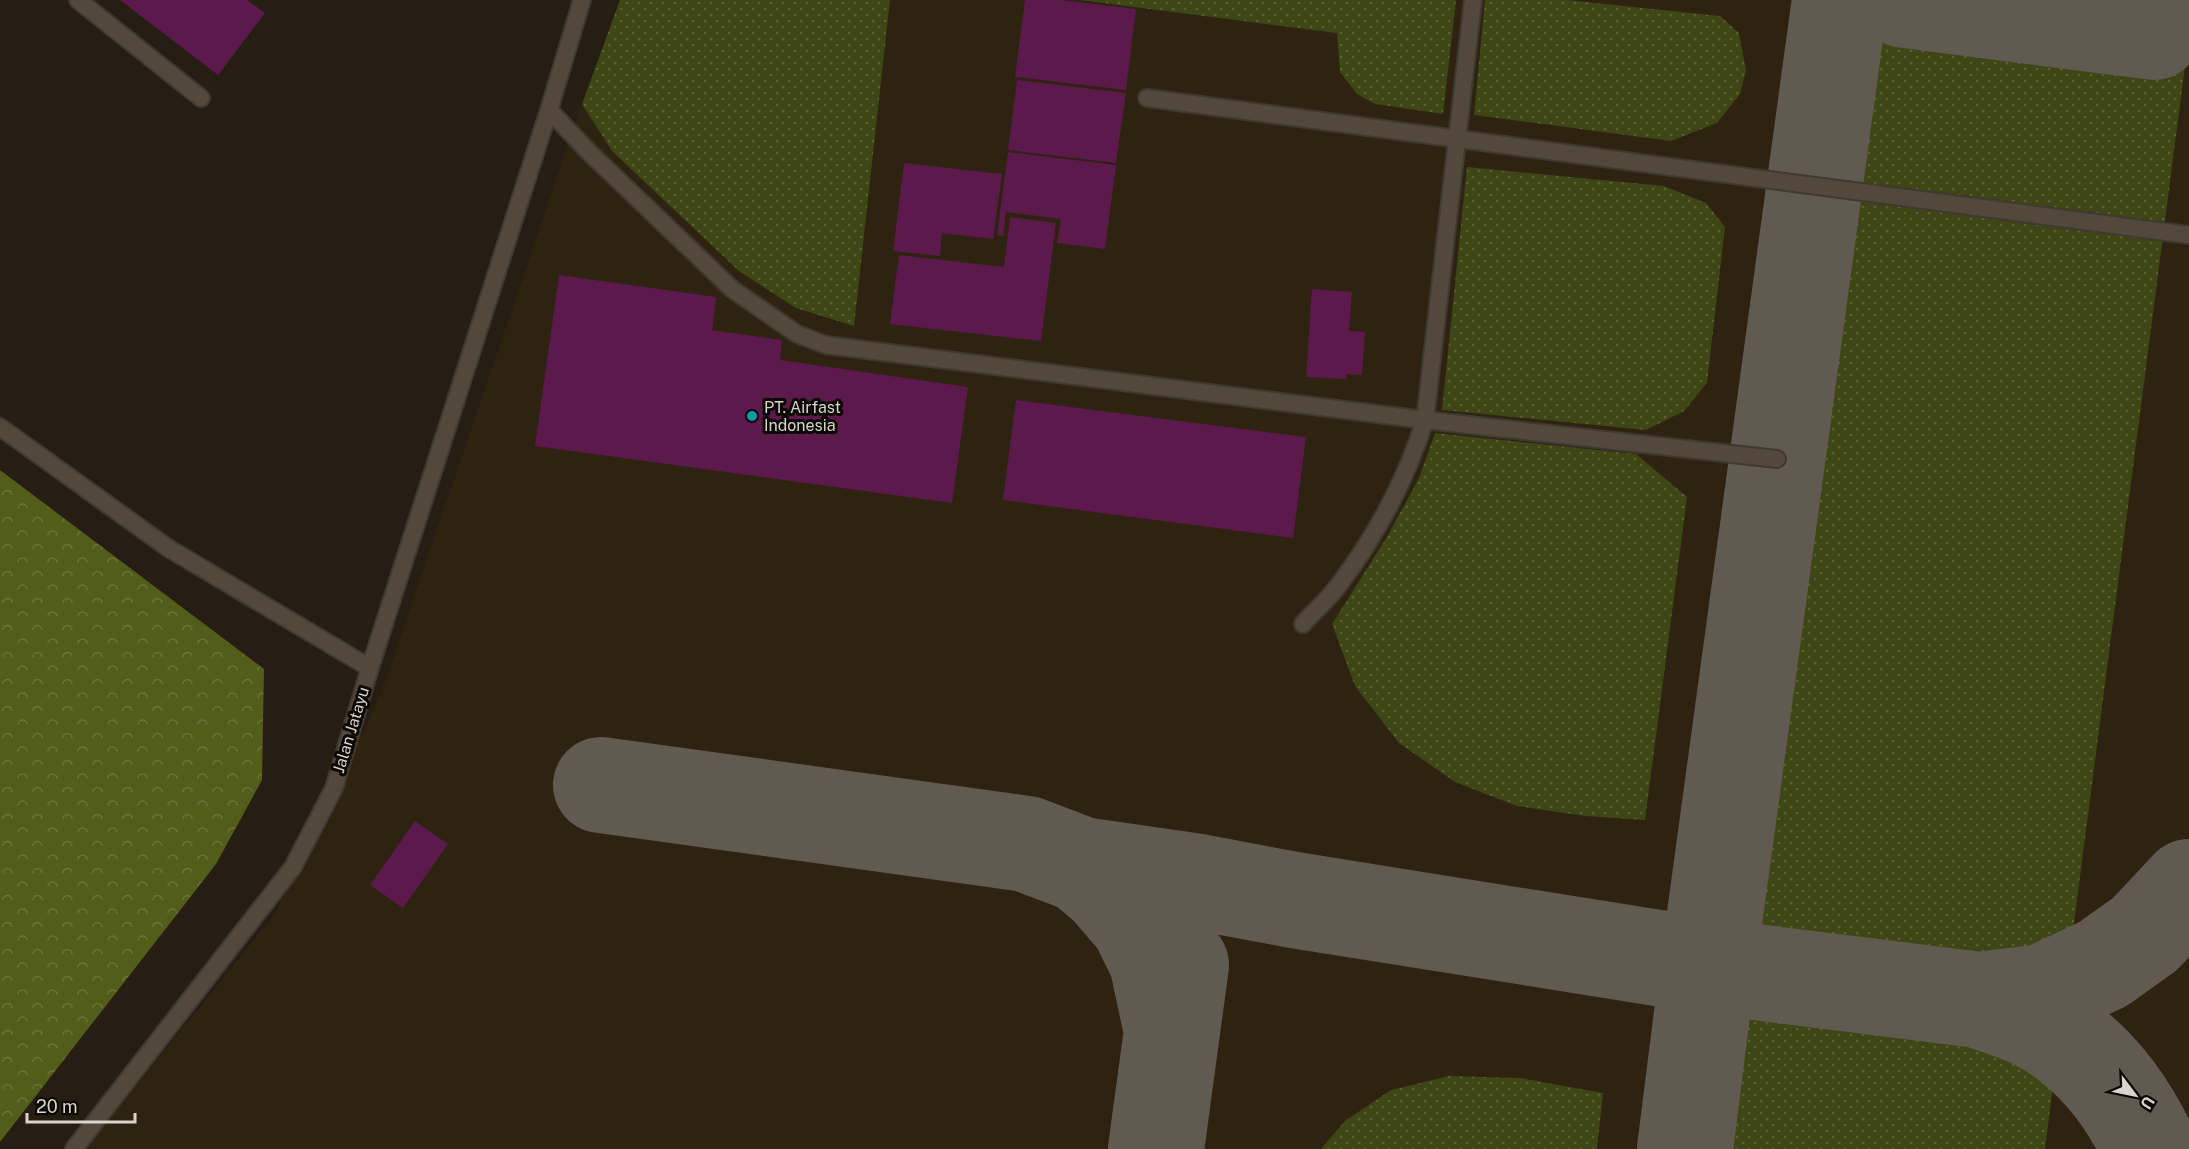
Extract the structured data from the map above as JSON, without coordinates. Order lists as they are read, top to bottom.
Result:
{
  "streets": {
    "lane": ["Jalan Jatayu"]
  },
  "places": ["PT. Airfast Indonesia"],
  "scale_bar": "20 m",
  "north": "bottom right"
}
